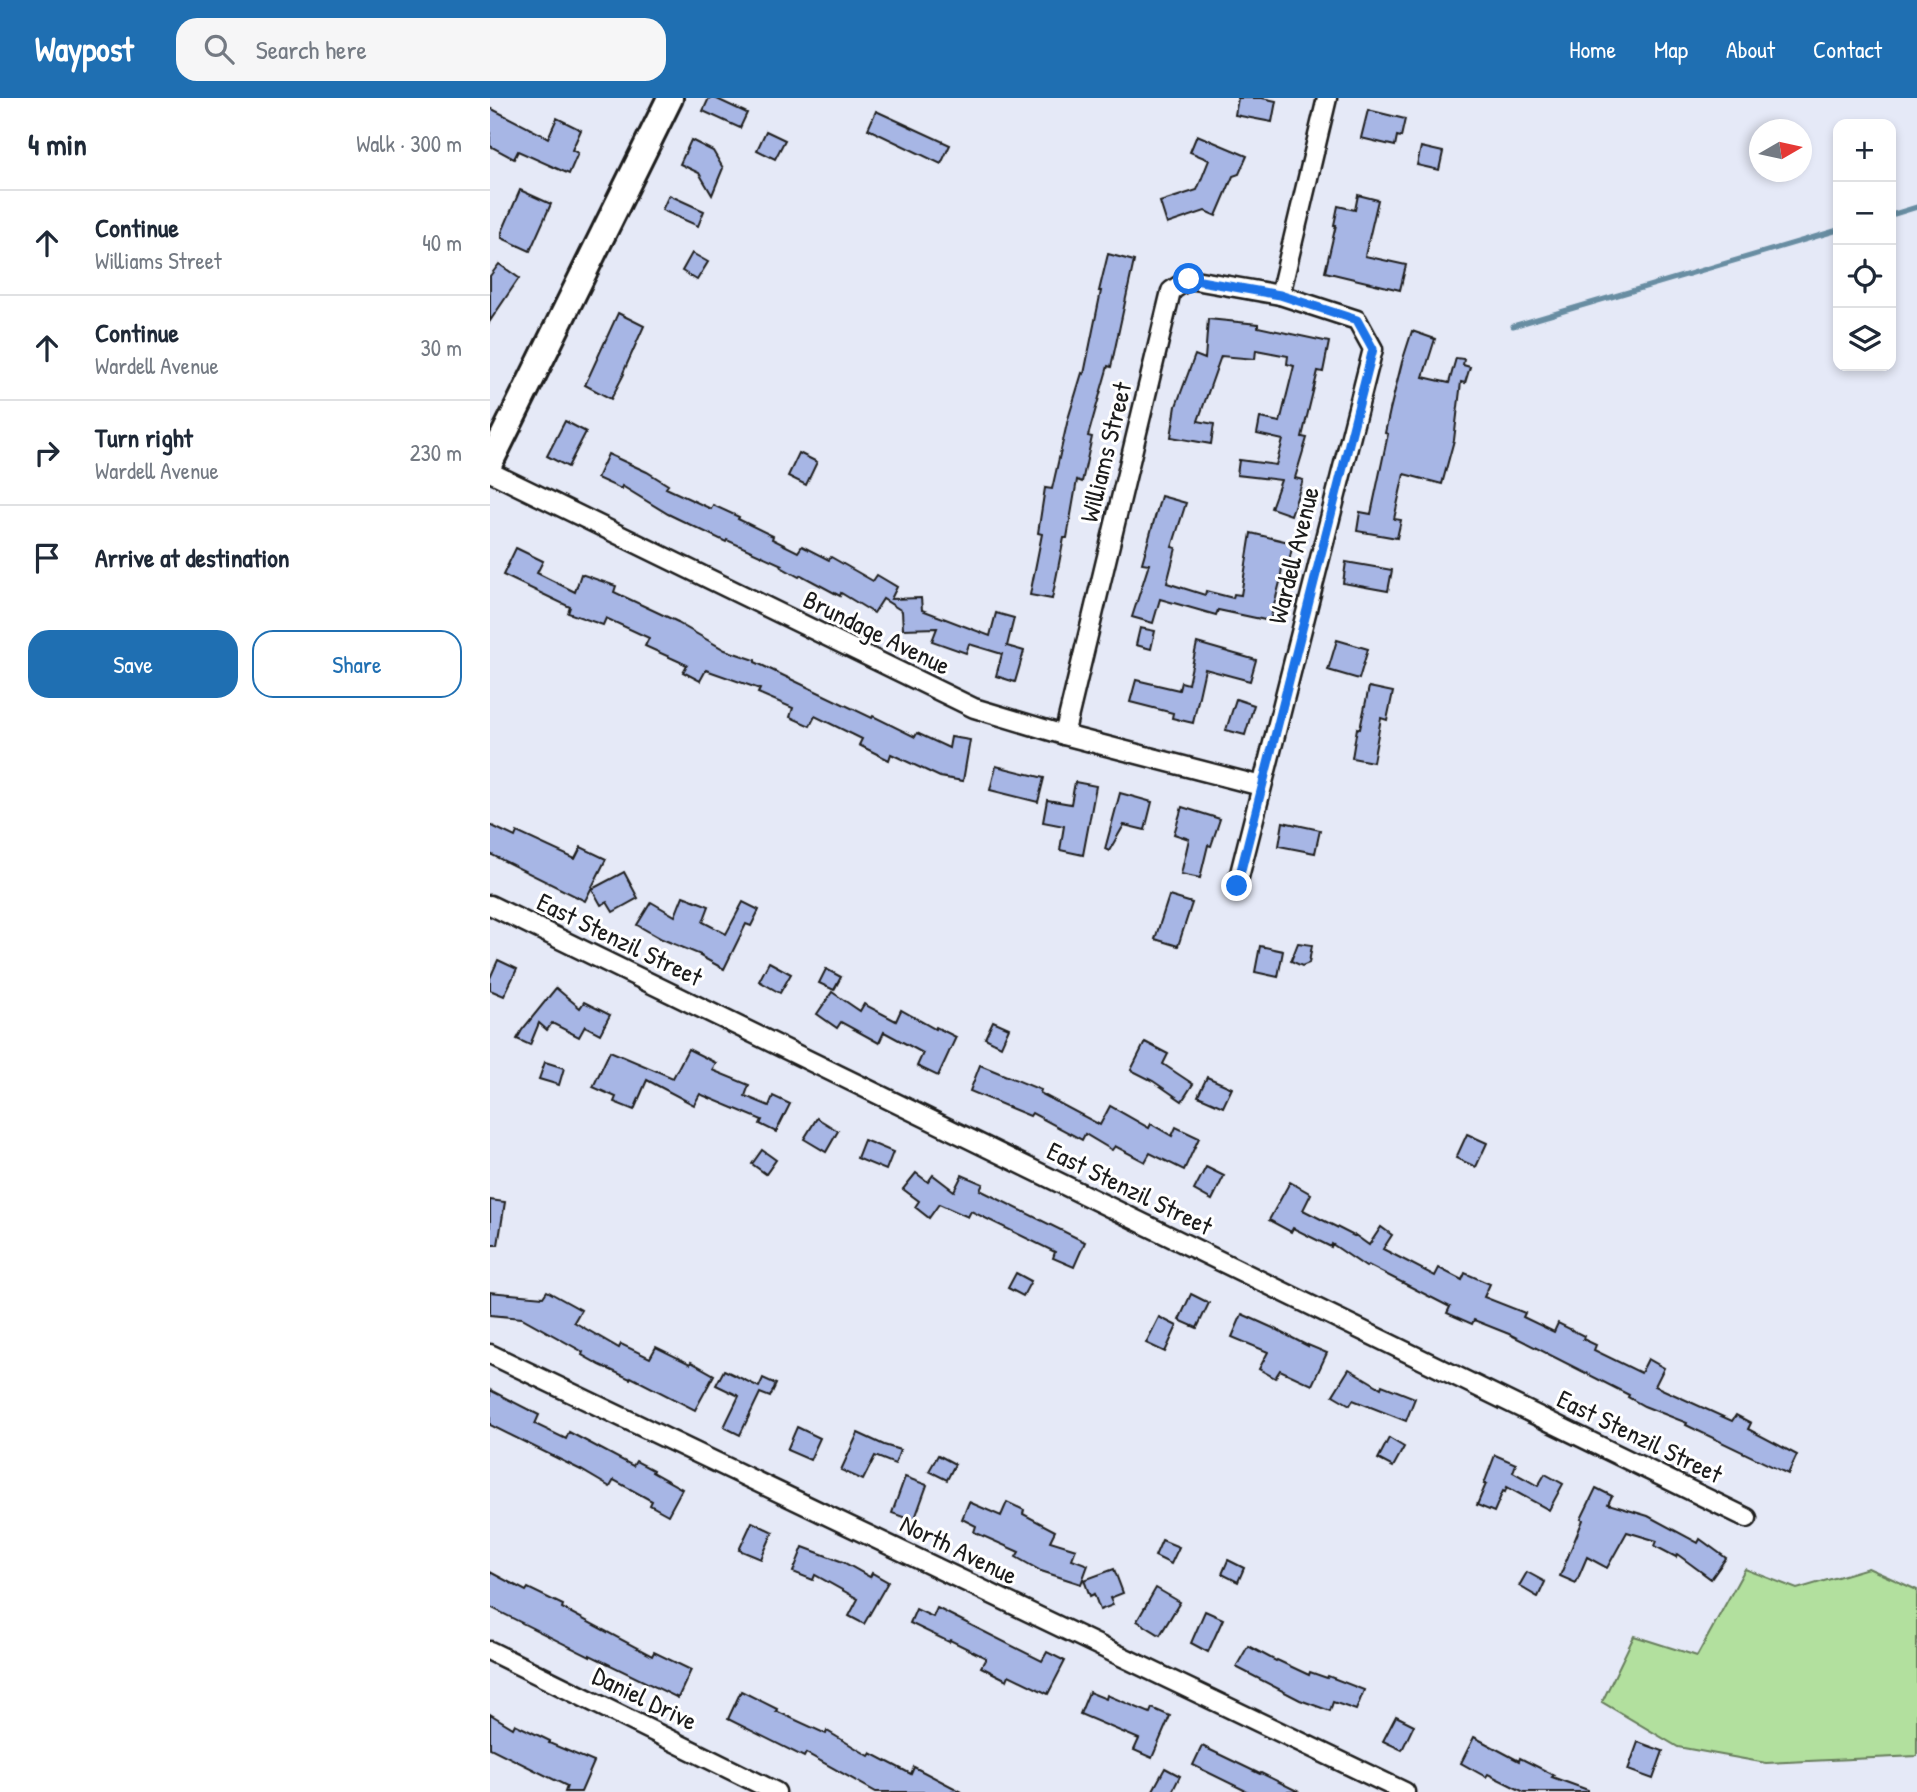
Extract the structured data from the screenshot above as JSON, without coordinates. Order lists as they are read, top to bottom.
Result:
{
  "streets": {
    "street": [
      "Williams Street",
      "Wardell Avenue",
      "Brundage Avenue",
      "East Stenzil Street",
      "North Avenue",
      "Daniel Drive"
    ]
  },
  "crossings": [
    ["Williams Street", "Wardell Avenue"],
    ["Williams Street", "Brundage Avenue"],
    ["Wardell Avenue", "Brundage Avenue"]
  ],
  "north": "right",
  "page": {
    "header": "Waypost",
    "search": "Search here",
    "nav": [
      "Home",
      "Map",
      "About",
      "Contact"
    ],
    "heading": ["4 min", "Walk · 300 m"],
    "map_buttons": ["+", "−"],
    "list": [
      ["Continue", "Williams Street", "40 m"],
      ["Continue", "Wardell Avenue", "30 m"],
      ["Turn right", "Wardell Avenue", "230 m"],
      "Arrive at destination"
    ],
    "buttons": ["Save", "Share"]
  }
}
